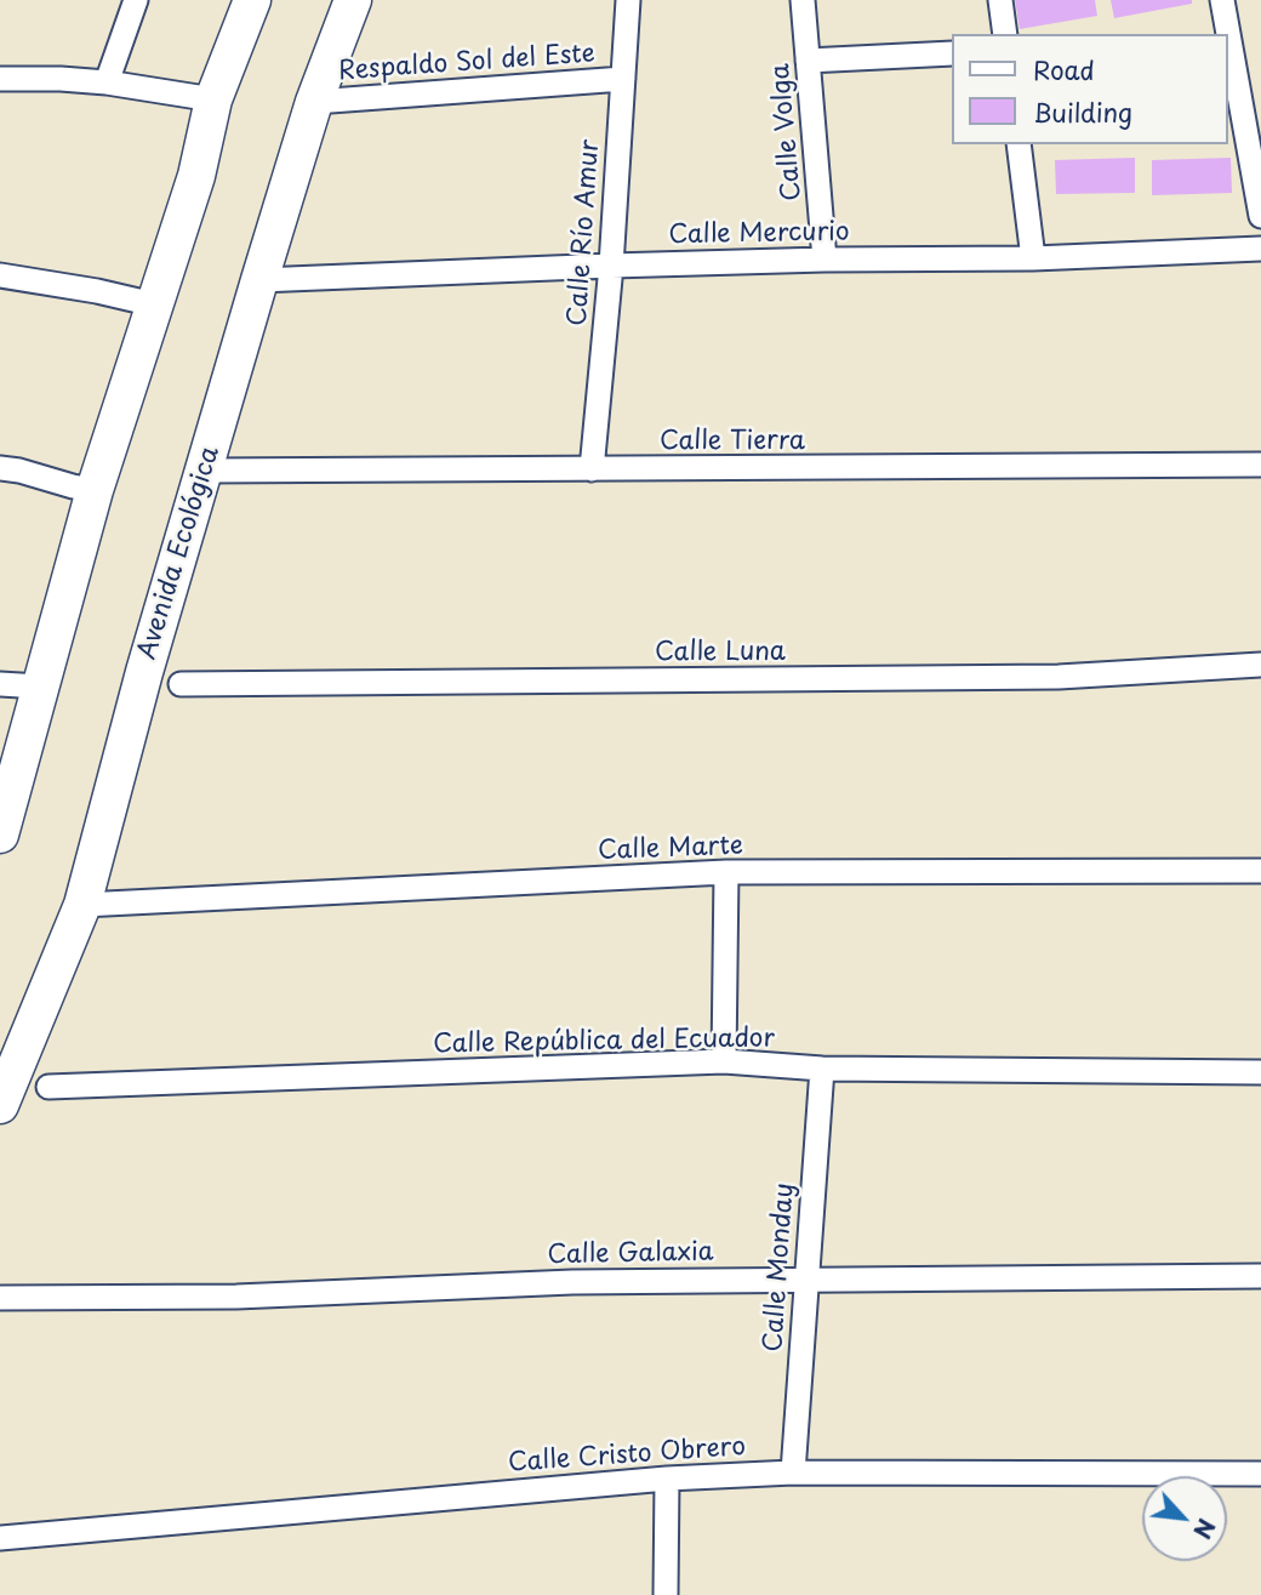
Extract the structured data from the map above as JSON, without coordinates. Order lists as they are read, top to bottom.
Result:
{
  "streets": {
    "main road": ["Avenida Ecológica"],
    "street": [
      "Respaldo Sol del Este",
      "Calle Volga",
      "Calle Río Amur",
      "Calle Mercurio",
      "Calle Tierra",
      "Calle Luna",
      "Calle Marte",
      "Calle República del Ecuador",
      "Calle Galaxia",
      "Calle Monday",
      "Calle Cristo Obrero"
    ]
  },
  "crossings": [
    ["Respaldo Sol del Este", "Calle Río Amur"],
    ["Respaldo Sol del Este", "Avenida Ecológica"],
    ["Calle Volga", "Calle Mercurio"],
    ["Calle Río Amur", "Calle Mercurio"],
    ["Calle Río Amur", "Calle Tierra"],
    ["Calle Mercurio", "Avenida Ecológica"],
    ["Calle Tierra", "Avenida Ecológica"],
    ["Avenida Ecológica", "Calle Marte"],
    ["Calle República del Ecuador", "Calle Monday"],
    ["Calle Galaxia", "Calle Monday"],
    ["Calle Monday", "Calle Cristo Obrero"]
  ],
  "legend": ["Road", "Building"],
  "north": "bottom right"
}
